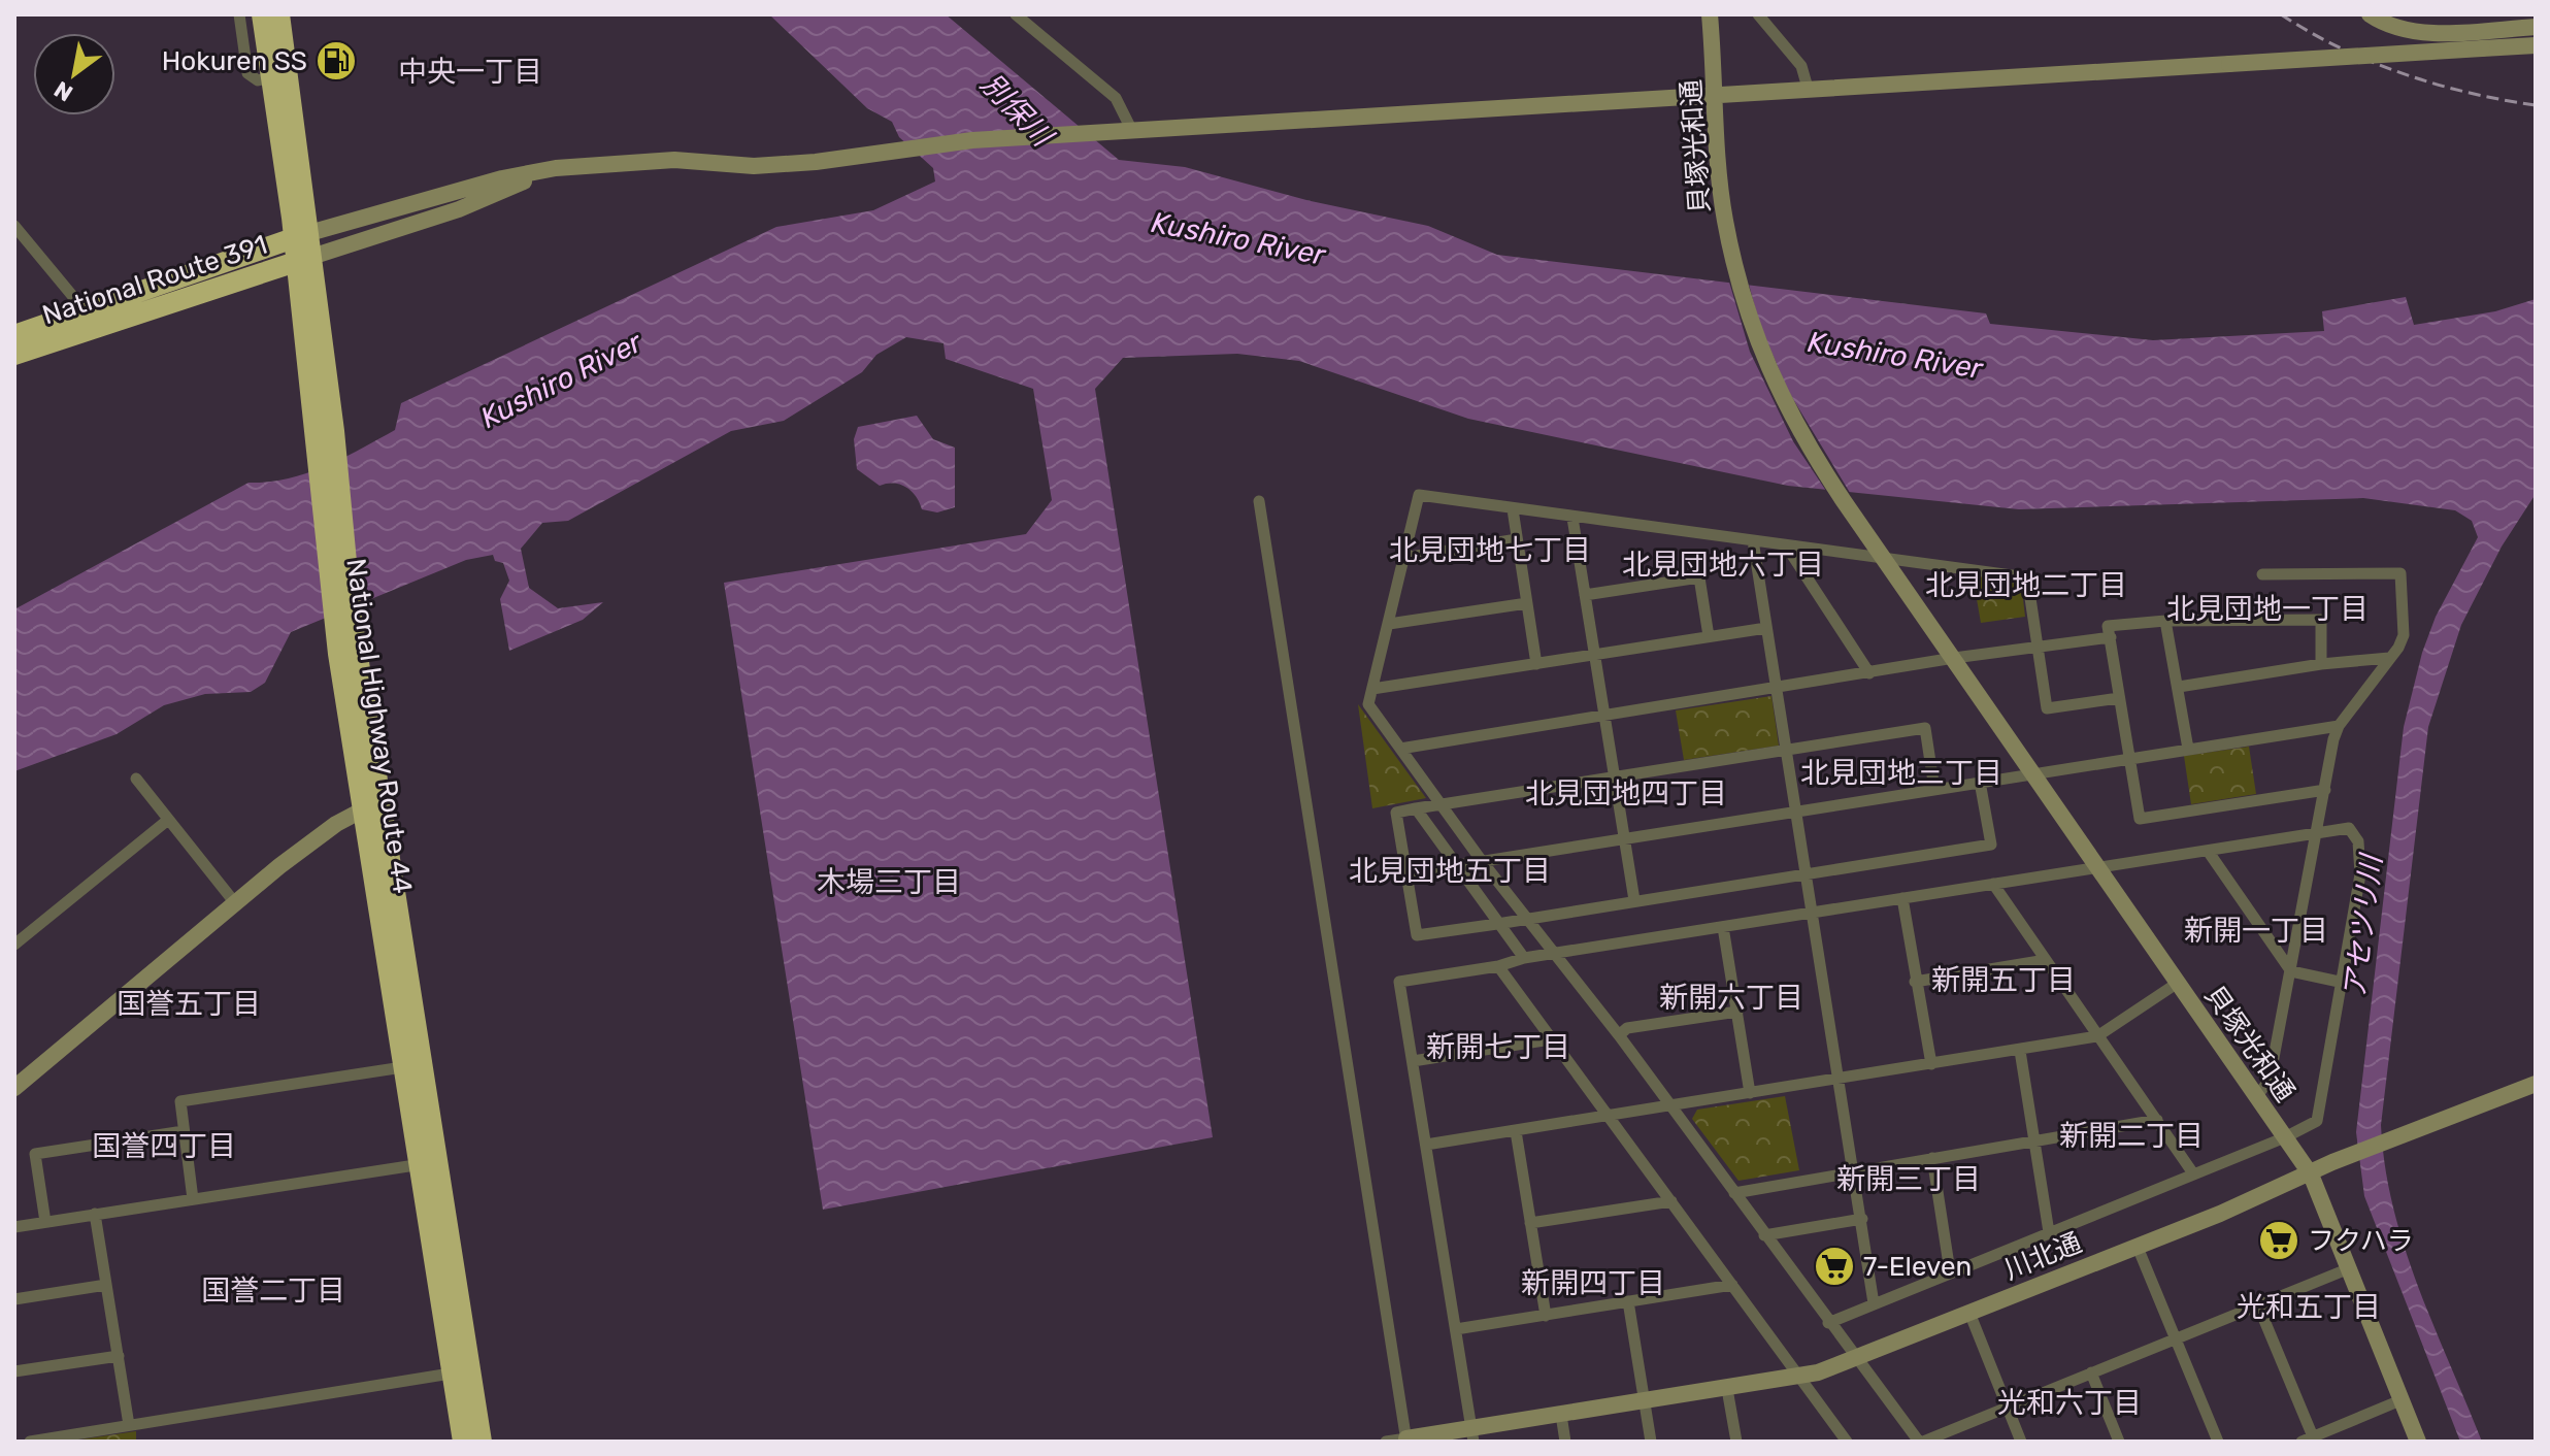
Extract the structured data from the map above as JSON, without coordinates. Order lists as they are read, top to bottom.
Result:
{
  "streets": {
    "highway": ["National Route 391", "National Highway Route 44"],
    "street": ["貝塚光和通", "川北通"]
  },
  "crossings": [
    ["貝塚光和通", "川北通"],
    ["National Route 391", "National Highway Route 44"]
  ],
  "districts": [
    "中央一丁目",
    "北見団地七丁目",
    "北見団地六丁目",
    "北見団地二丁目",
    "北見団地一丁目",
    "北見団地三丁目",
    "北見団地四丁目",
    "北見団地五丁目",
    "木場三丁目",
    "新開一丁目",
    "新開五丁目",
    "新開六丁目",
    "国誉五丁目",
    "新開七丁目",
    "新開二丁目",
    "国誉四丁目",
    "新開三丁目",
    "新開四丁目",
    "国誉二丁目",
    "光和五丁目",
    "光和六丁目"
  ],
  "water": ["別保川", "Kushiro River", "アセツリ川"],
  "places": {
    "fuel station": ["Hokuren SS"],
    "supermarket": ["フクハラ", "7-Eleven"]
  },
  "north": "bottom left"
}
